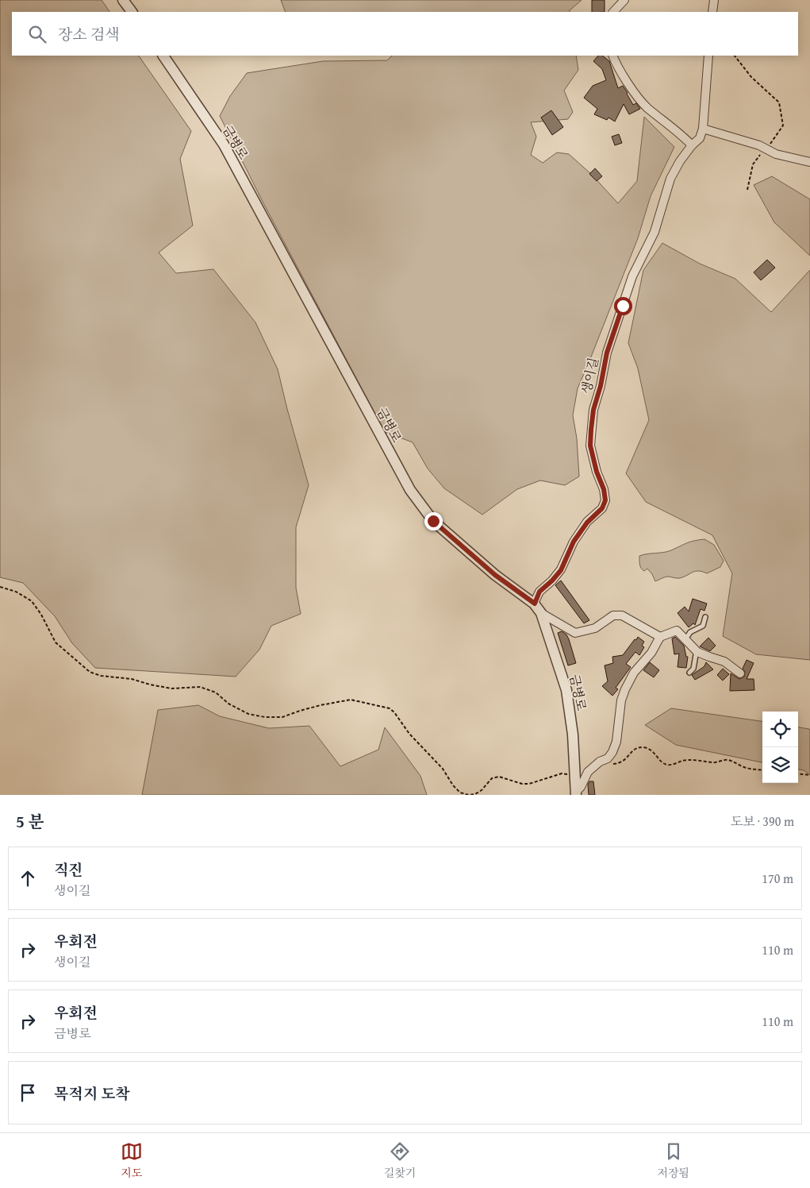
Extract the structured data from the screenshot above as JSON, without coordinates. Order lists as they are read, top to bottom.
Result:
{
  "streets": {
    "street": ["금병로", "생이길"]
  },
  "crossings": [
    ["금병로", "생이길"]
  ],
  "page": {
    "search": "장소 검색",
    "heading": ["5 분", "도보 · 390 m"],
    "list": [
      ["직진", "생이길", "170 m"],
      ["우회전", "생이길", "110 m"],
      ["우회전", "금병로", "110 m"],
      "목적지 도착"
    ],
    "nav": ["지도", "길찾기", "저장됨"]
  }
}
